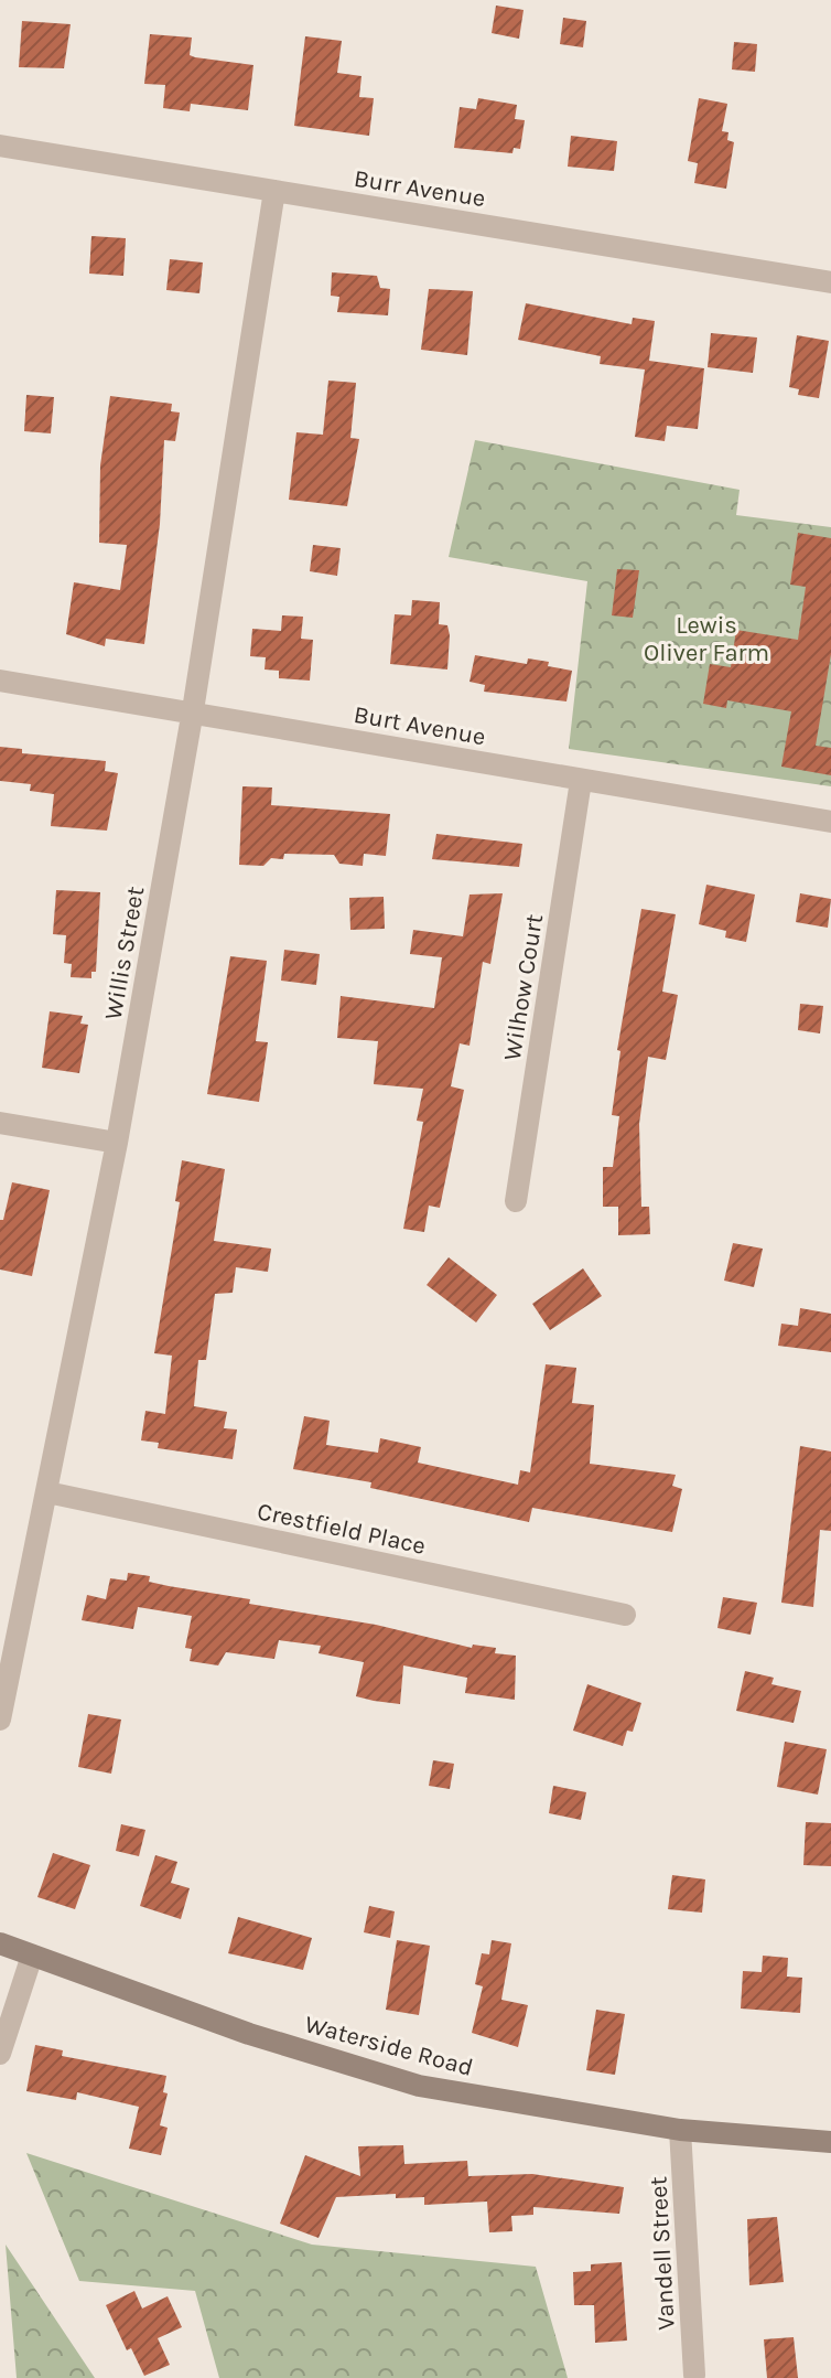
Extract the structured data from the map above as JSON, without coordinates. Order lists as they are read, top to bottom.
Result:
{
  "streets": {
    "main road": ["Waterside Road"],
    "street": [
      "Burr Avenue",
      "Burt Avenue",
      "Willis Street",
      "Wilhow Court",
      "Crestfield Place",
      "Vandell Street"
    ]
  },
  "crossings": [
    ["Burr Avenue", "Willis Street"],
    ["Burt Avenue", "Willis Street"],
    ["Burt Avenue", "Wilhow Court"],
    ["Willis Street", "Crestfield Place"],
    ["Waterside Road", "Vandell Street"]
  ],
  "parks": ["Lewis Oliver Farm"]
}
